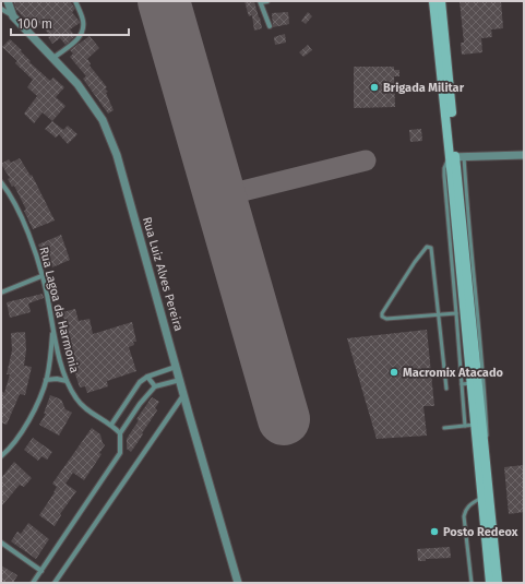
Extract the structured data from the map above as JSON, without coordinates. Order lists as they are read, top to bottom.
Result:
{
  "streets": {
    "street": ["Rua Luiz Alves Pereira", "Rua Lagoa da Harmonia"]
  },
  "places": ["Brigada Militar", "Macromix Atacado", "Posto Redeox"],
  "scale_bar": "100 m"
}
